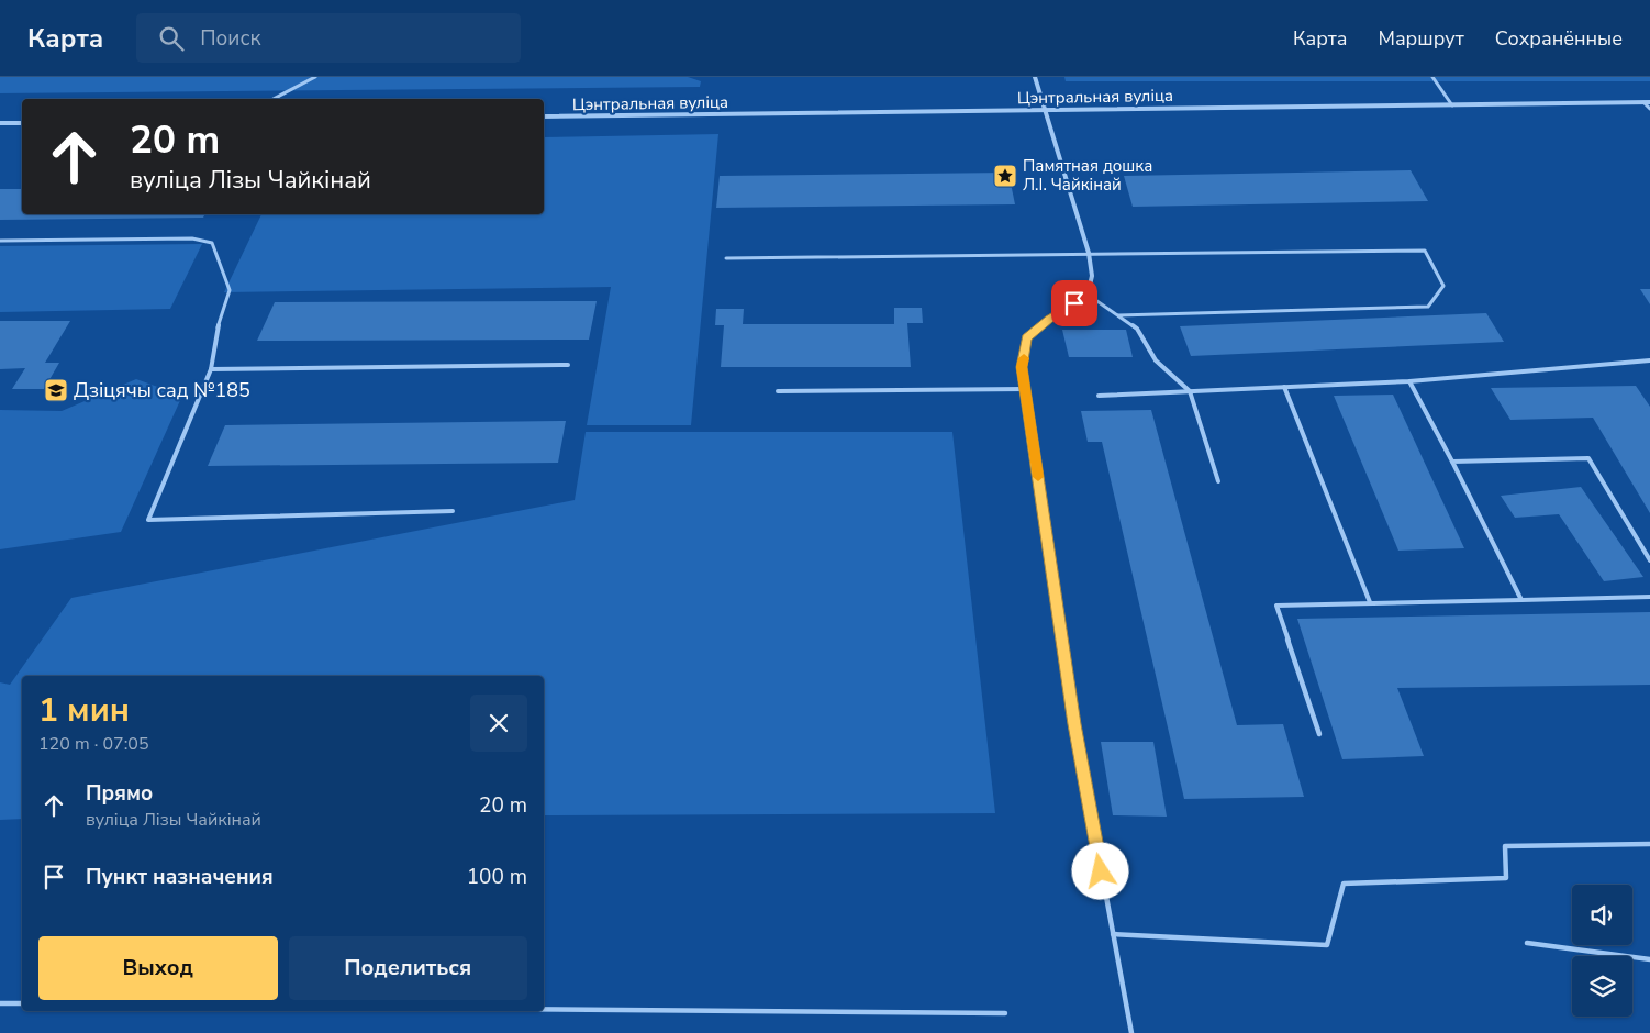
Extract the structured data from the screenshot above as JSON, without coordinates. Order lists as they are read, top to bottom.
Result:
{
  "streets": {
    "street": ["Цэнтральная вуліца"]
  },
  "places": {
    "place": ["Памятная дошка Л.І. Чайкінай"],
    "school or university": ["Дзіцячы сад №185"]
  },
  "page": {
    "header": "Карта",
    "search": "Поиск",
    "nav": ["Карта", "Маршрут", "Сохранённые"],
    "turn": ["20 m", "вуліца Лізы Чайкінай"],
    "heading": ["1 мин", "120 m · 07:05"],
    "list": [
      {
        "name": "Прямо",
        "note": "вуліца Лізы Чайкінай",
        "value": "20 m"
      },
      {
        "name": "Пункт назначения",
        "value": "100 m"
      }
    ],
    "buttons": ["Выход", "Поделиться"]
  }
}
